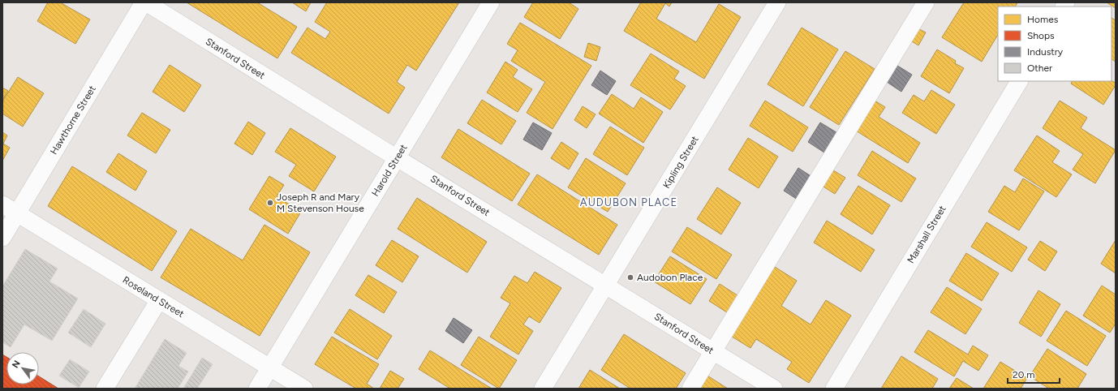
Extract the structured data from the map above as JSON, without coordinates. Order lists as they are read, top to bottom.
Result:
{
  "streets": {
    "street": [
      "Stanford Street",
      "Hawthorne Street",
      "Kipling Street",
      "Harold Street",
      "Marshall Street",
      "Roseland Street"
    ]
  },
  "crossings": [
    ["Stanford Street", "Hawthorne Street"],
    ["Stanford Street", "Kipling Street"],
    ["Stanford Street", "Harold Street"],
    ["Hawthorne Street", "Roseland Street"],
    ["Harold Street", "Roseland Street"]
  ],
  "districts": ["AUDUBON PLACE"],
  "places": ["Joseph R and Mary M Stevenson House", "Audobon Place"],
  "legend": [
    "Homes",
    "Shops",
    "Industry",
    "Other"
  ],
  "scale_bar": "20 m",
  "north": "top left"
}
